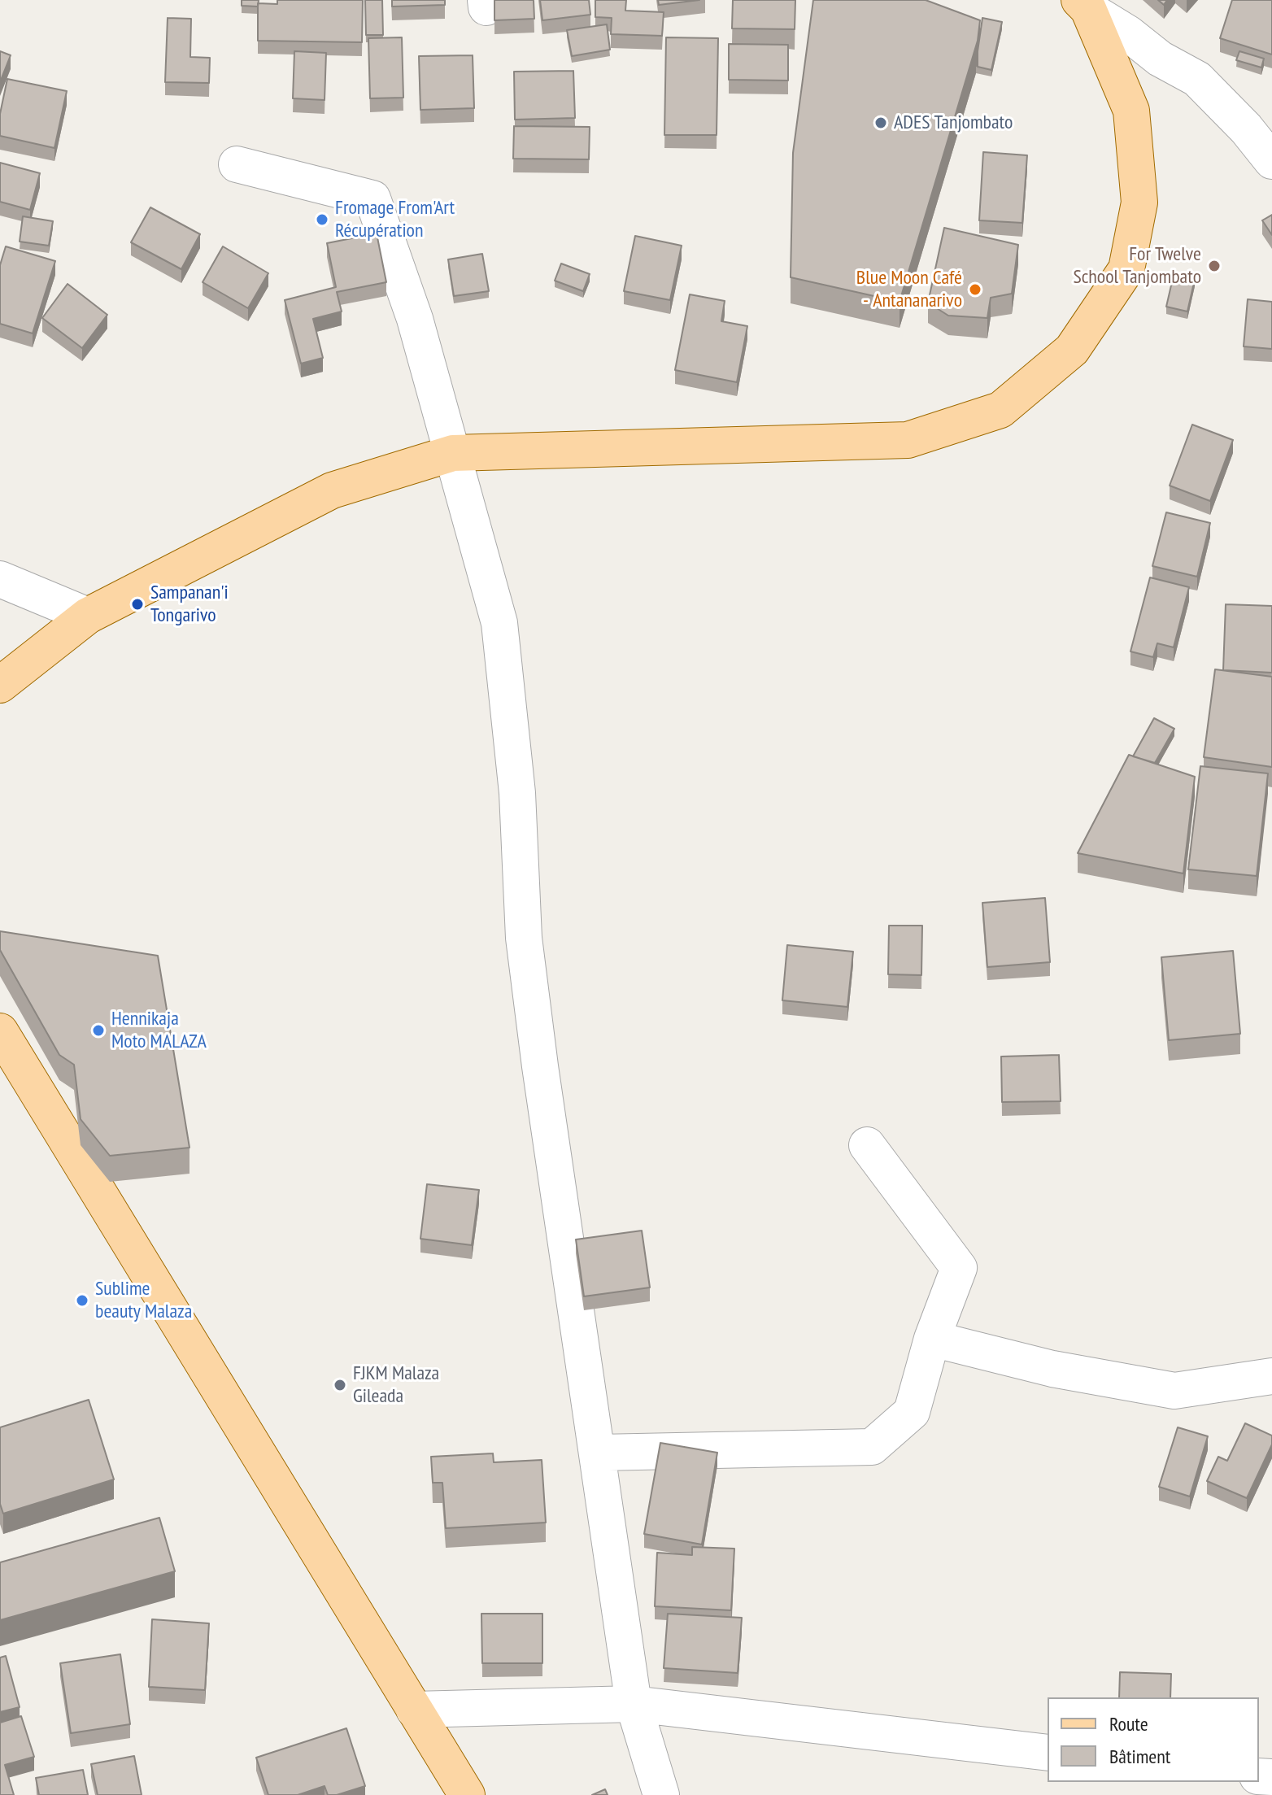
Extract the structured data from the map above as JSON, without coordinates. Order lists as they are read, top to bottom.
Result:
{
  "places": [
    "ADES Tanjombato",
    "Fromage From'Art Récupération",
    "For Twelve School Tanjombato",
    "Blue Moon Café - Antananarivo",
    "Sampanan'i Tongarivo",
    "Hennikaja Moto MALAZA",
    "Sublime beauty Malaza",
    "FJKM Malaza Gileada"
  ],
  "legend": ["Route", "Bâtiment"]
}
